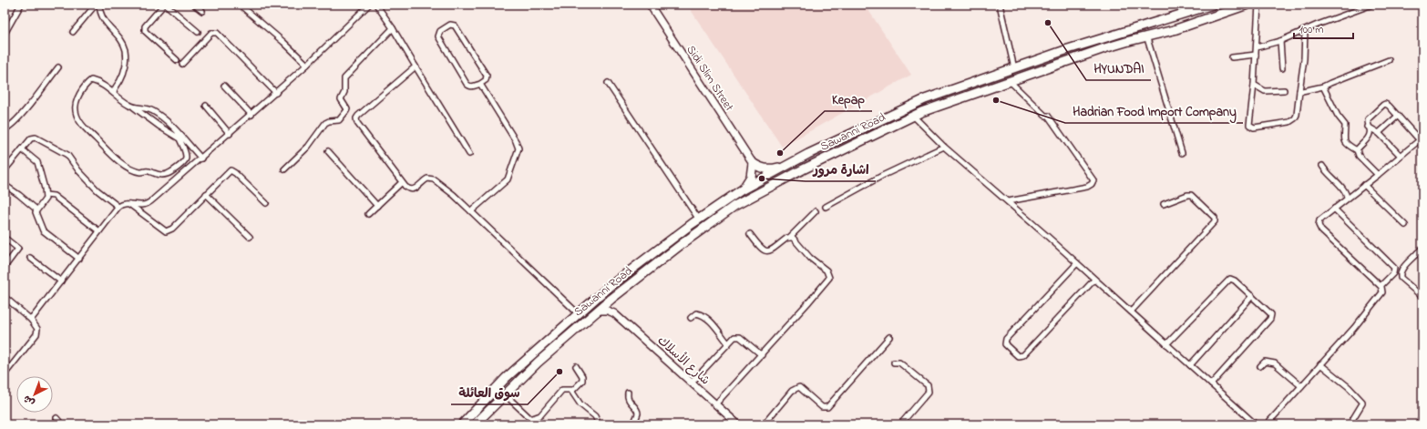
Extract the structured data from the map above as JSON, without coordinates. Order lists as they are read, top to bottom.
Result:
{
  "streets": {
    "highway": ["Sawanni Road"],
    "street": ["Sidi Slim Street", "شارع الأسلاك"]
  },
  "places": [
    "HYUNDAI",
    "Hadrian Food Import Company",
    "Kepap",
    "اشارة مرور",
    "سوق العائلة"
  ],
  "scale_bar": "100 m",
  "north": "bottom left"
}
